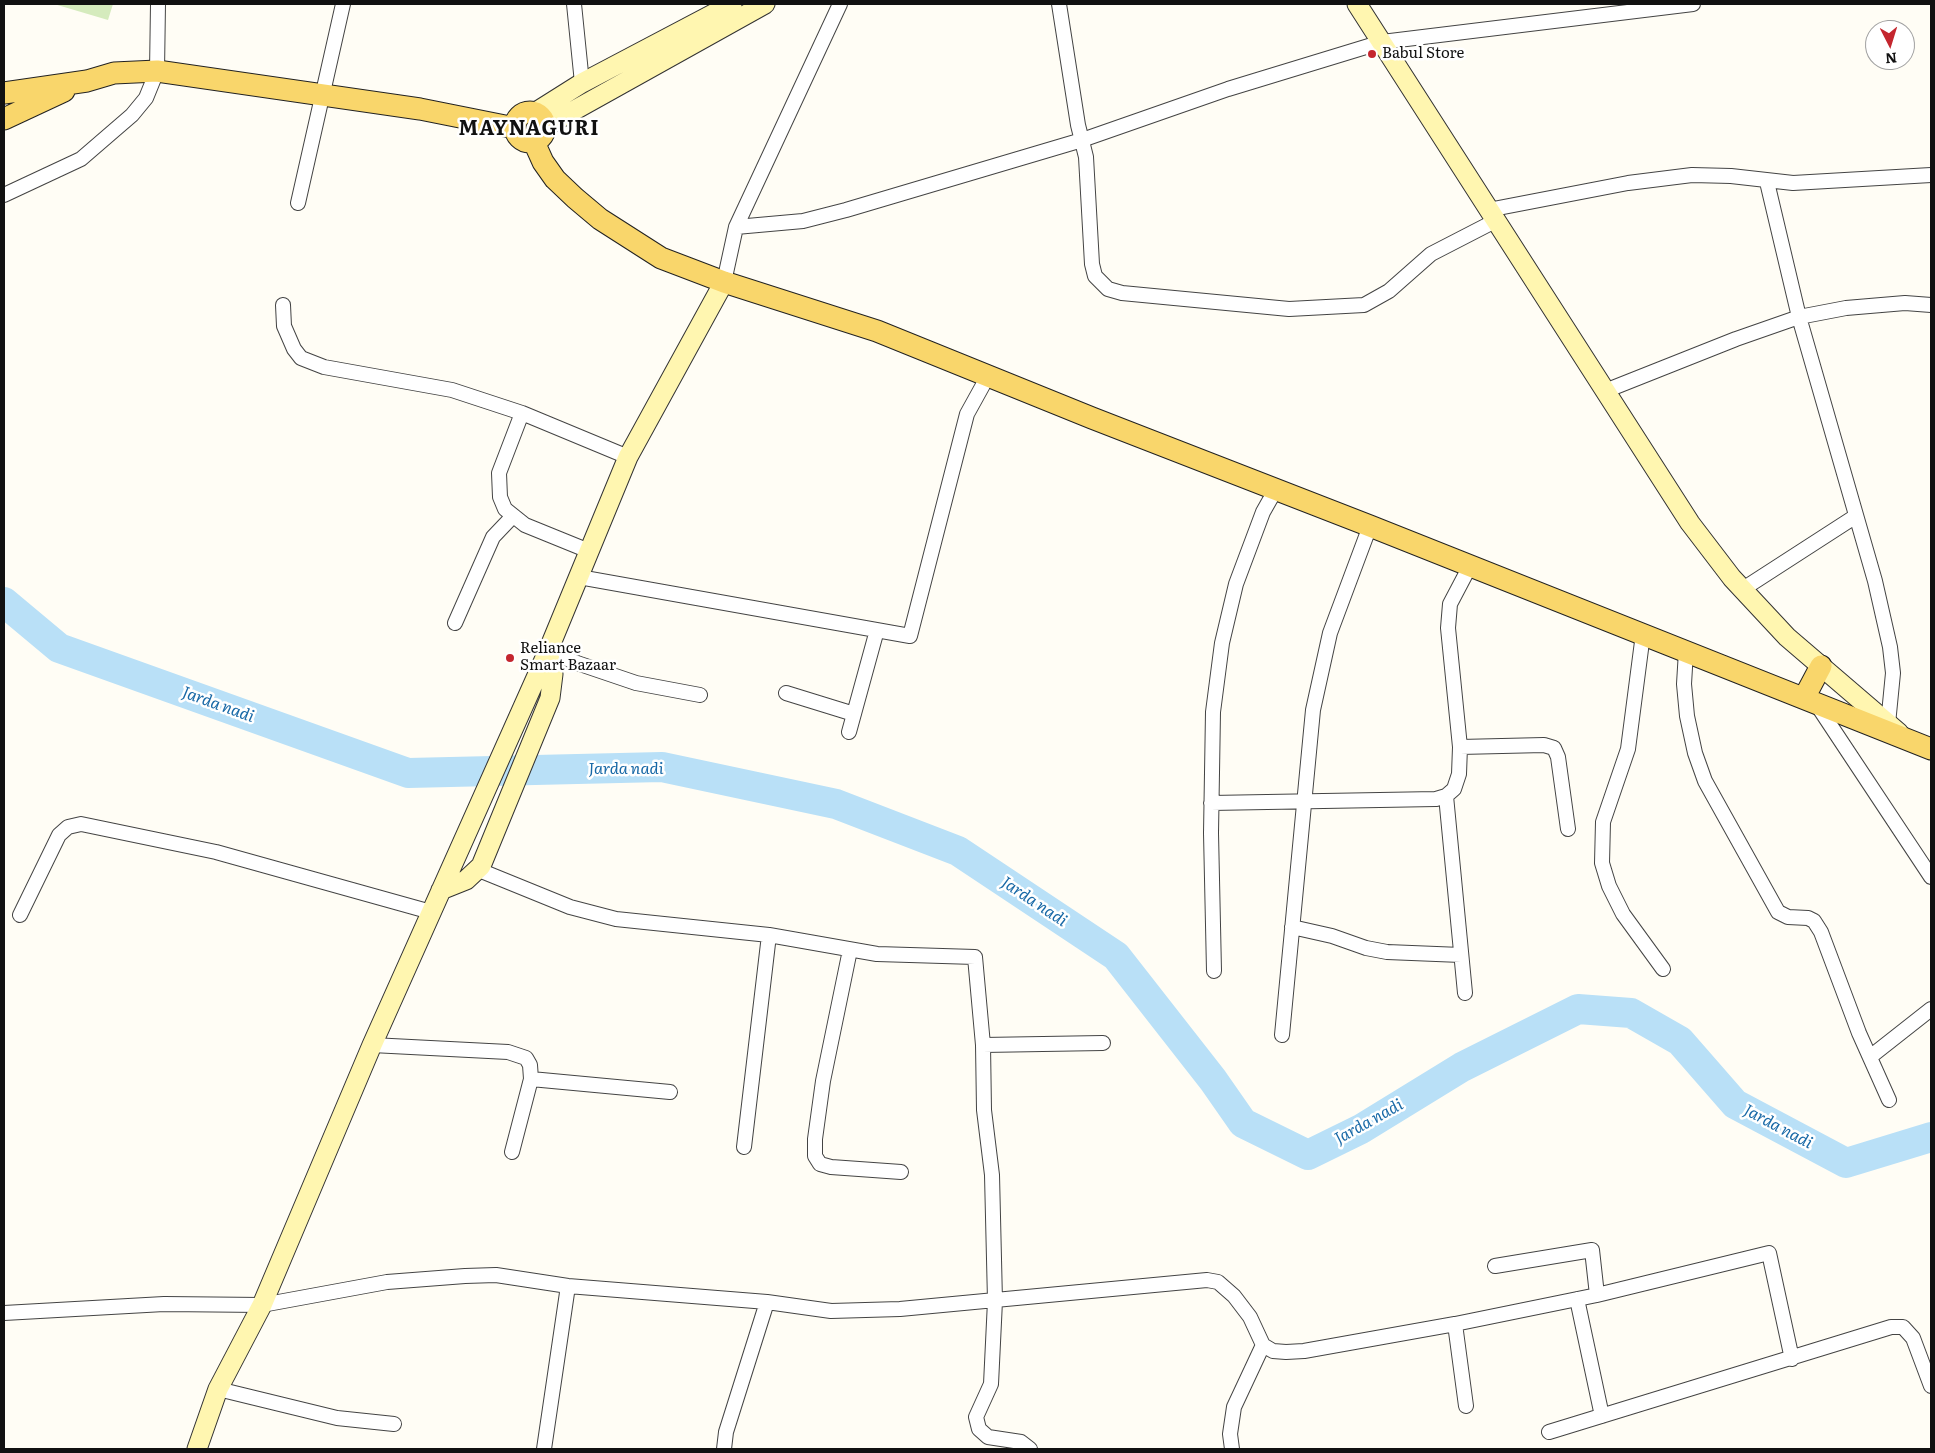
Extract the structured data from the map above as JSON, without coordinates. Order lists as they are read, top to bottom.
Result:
{
  "districts": ["MAYNAGURI"],
  "water": ["Jarda nadi"],
  "places": ["Babul Store", "Reliance Smart Bazaar"],
  "north": "bottom"
}
